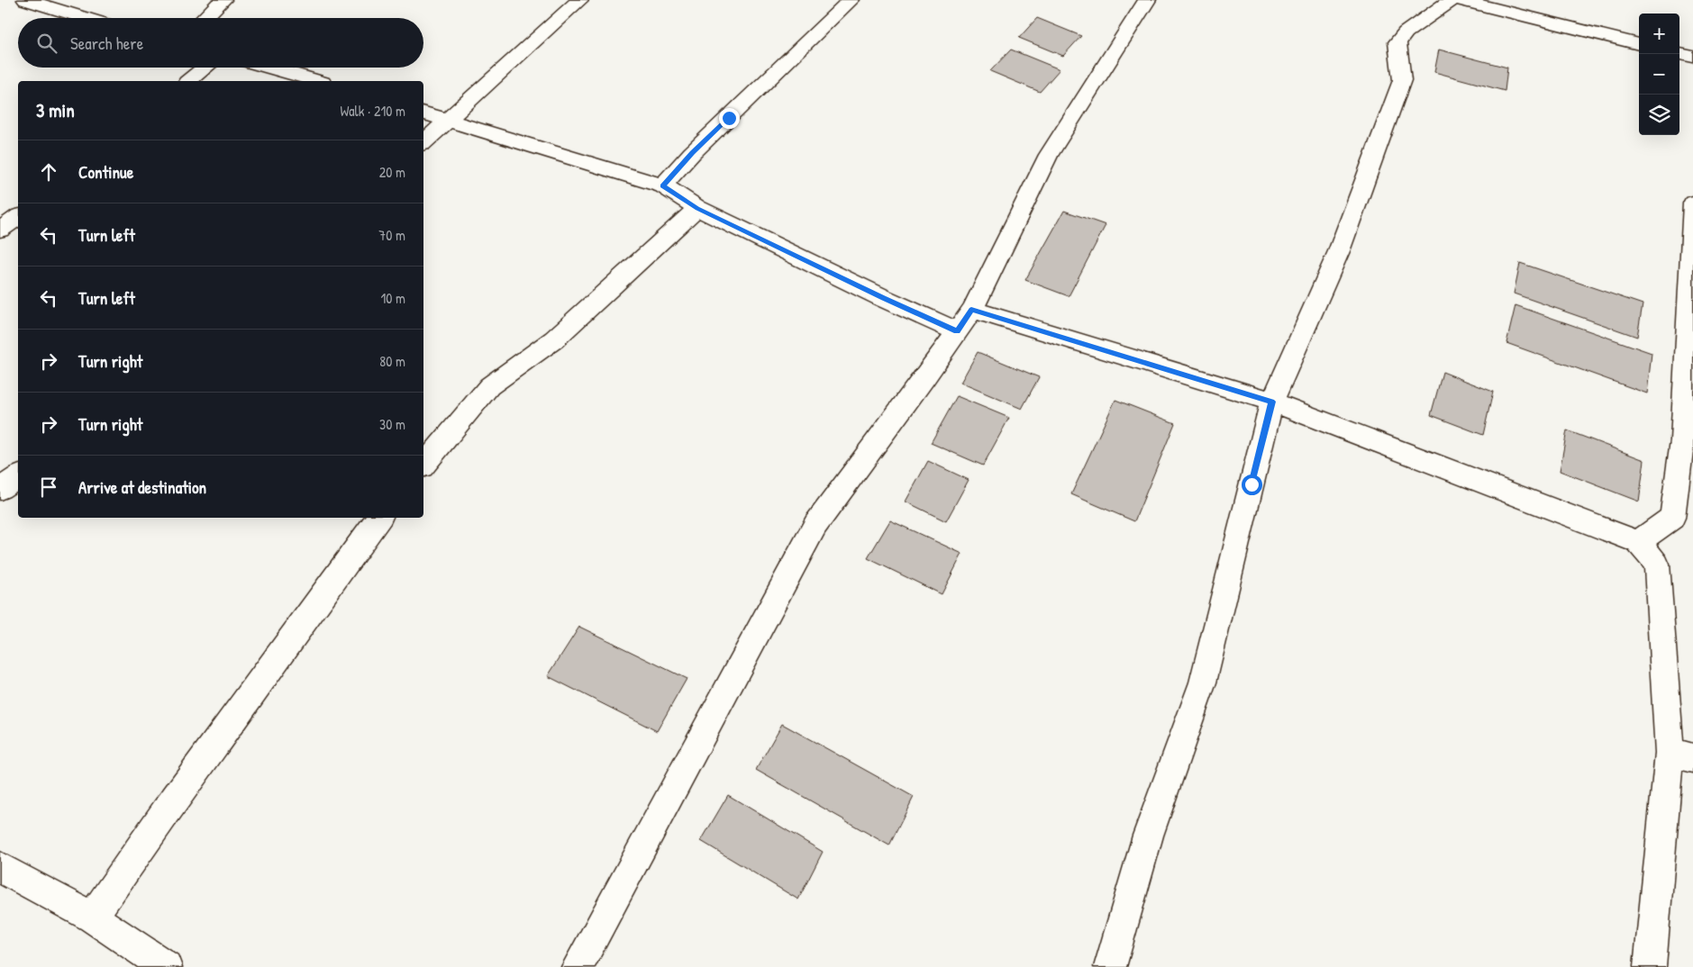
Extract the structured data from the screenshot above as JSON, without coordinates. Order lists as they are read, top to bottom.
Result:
{
  "page": {
    "map_buttons": ["+", "−"],
    "search": "Search here",
    "heading": ["3 min", "Walk · 210 m"],
    "list": [
      ["Continue", "20 m"],
      ["Turn left", "70 m"],
      ["Turn left", "10 m"],
      ["Turn right", "80 m"],
      ["Turn right", "30 m"],
      "Arrive at destination"
    ]
  }
}
